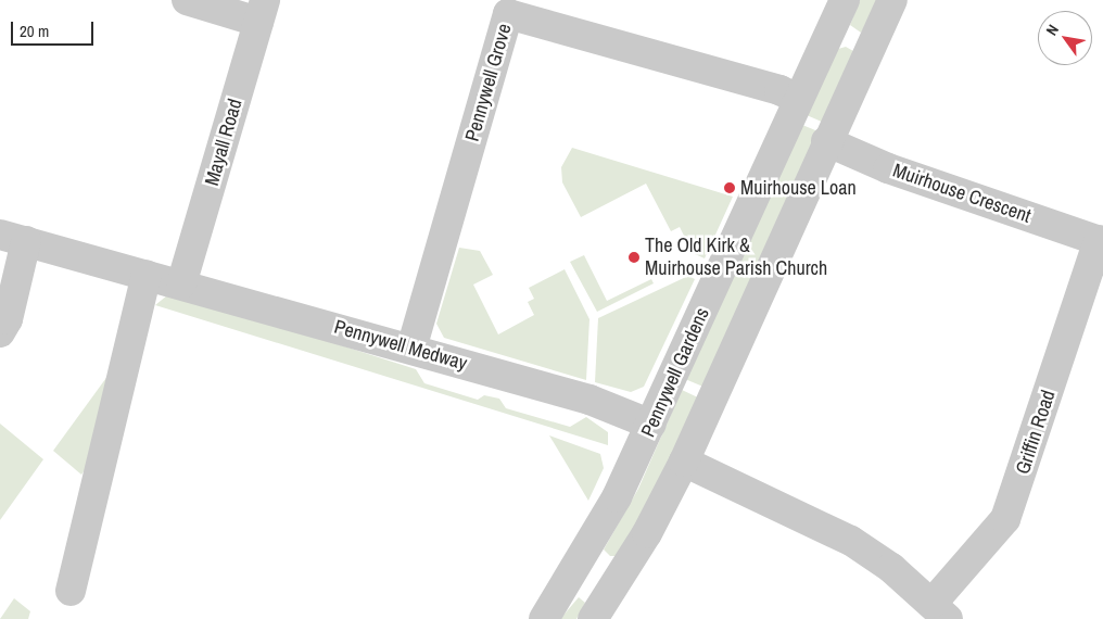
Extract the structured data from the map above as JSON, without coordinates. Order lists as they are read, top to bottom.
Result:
{
  "streets": {
    "street": [
      "Pennywell Grove",
      "Mayall Road",
      "Muirhouse Crescent",
      "Pennywell Medway",
      "Pennywell Gardens",
      "Griffin Road"
    ]
  },
  "crossings": [
    ["Pennywell Grove", "Pennywell Medway"],
    ["Pennywell Grove", "Pennywell Gardens"],
    ["Mayall Road", "Pennywell Medway"],
    ["Muirhouse Crescent", "Griffin Road"],
    ["Pennywell Medway", "Pennywell Gardens"]
  ],
  "places": ["Muirhouse Loan", "The Old Kirk & Muirhouse Parish Church"],
  "scale_bar": "20 m",
  "north": "top left"
}
